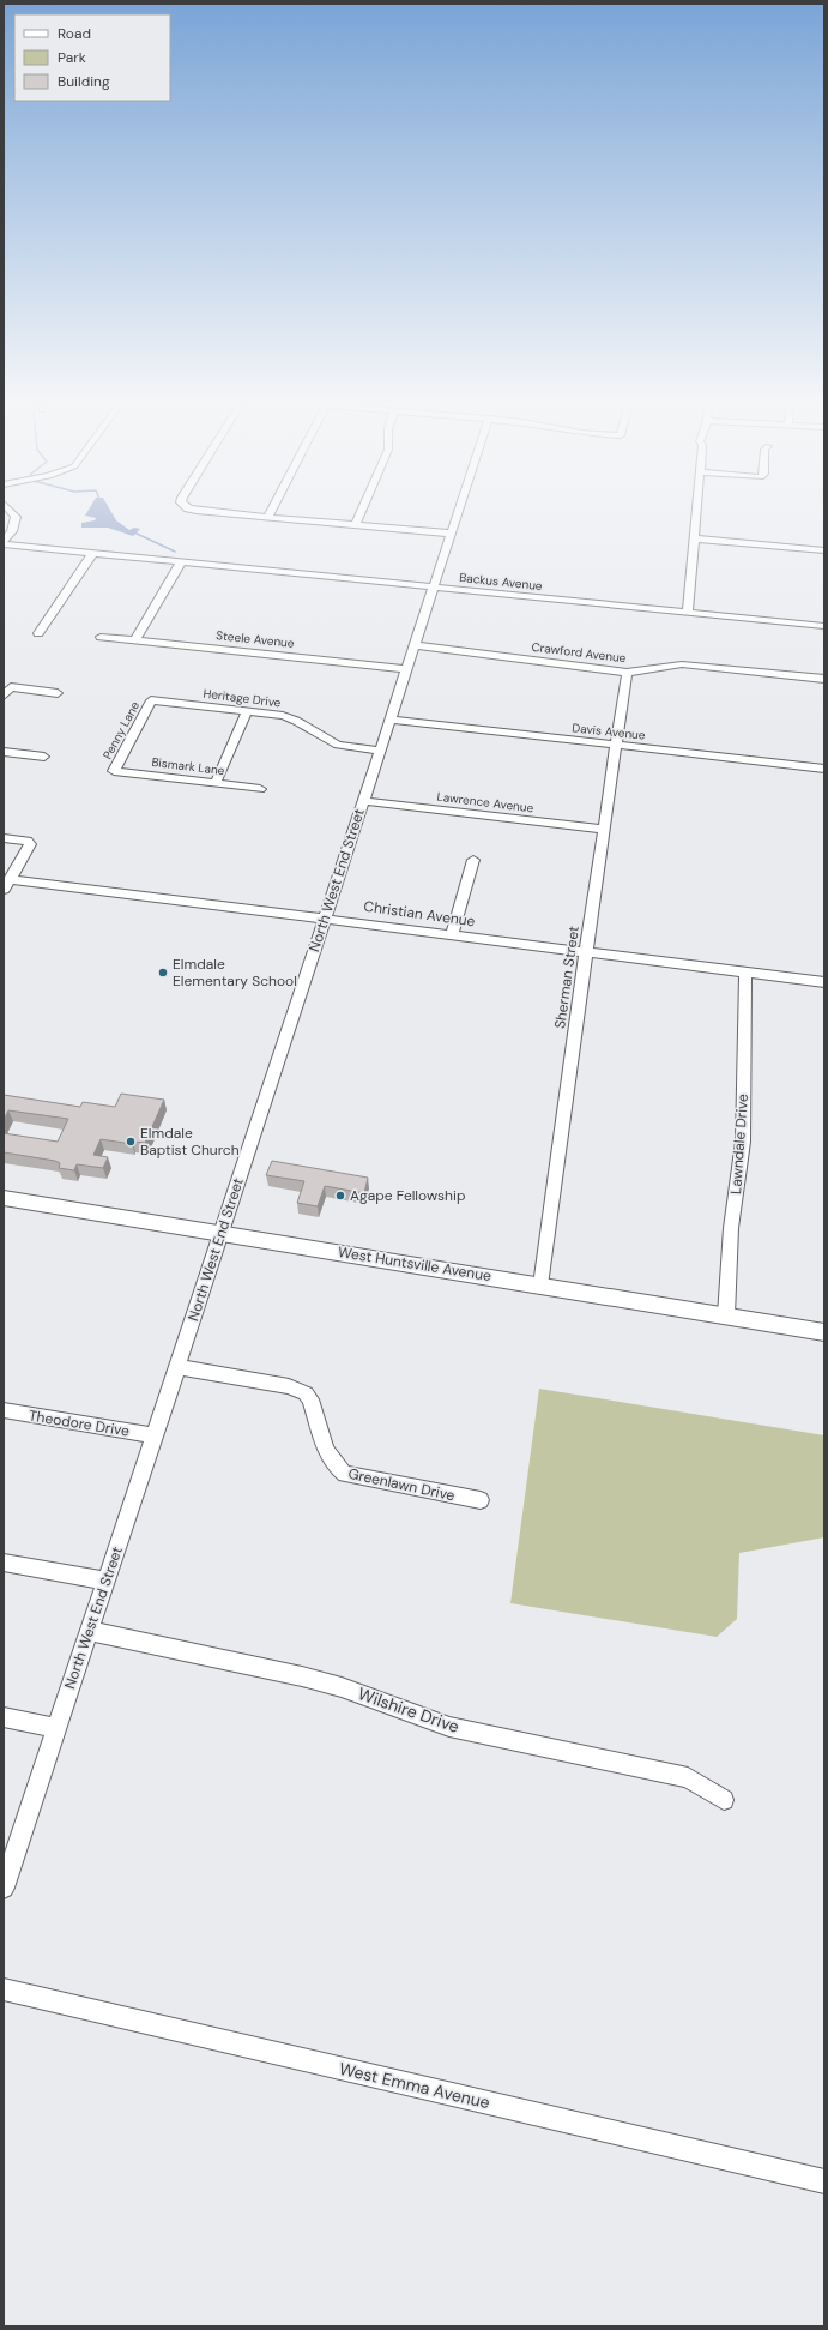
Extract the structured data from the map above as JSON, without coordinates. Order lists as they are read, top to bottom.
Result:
{
  "streets": {
    "main road": ["West Huntsville Avenue"],
    "street": [
      "Backus Avenue",
      "Steele Avenue",
      "Crawford Avenue",
      "Heritage Drive",
      "Penny Lane",
      "Davis Avenue",
      "Bismark Lane",
      "Lawrence Avenue",
      "North West End Street",
      "Christian Avenue",
      "Sherman Street",
      "Lawndale Drive",
      "Theodore Drive",
      "Greenlawn Drive",
      "Wilshire Drive",
      "West Emma Avenue"
    ]
  },
  "crossings": [
    ["Backus Avenue", "North West End Street"],
    ["Steele Avenue", "North West End Street"],
    ["Crawford Avenue", "North West End Street"],
    ["Crawford Avenue", "Sherman Street"],
    ["Heritage Drive", "Penny Lane"],
    ["Heritage Drive", "North West End Street"],
    ["Penny Lane", "Bismark Lane"],
    ["Davis Avenue", "North West End Street"],
    ["Davis Avenue", "Sherman Street"],
    ["Lawrence Avenue", "North West End Street"],
    ["Lawrence Avenue", "Sherman Street"],
    ["North West End Street", "Christian Avenue"],
    ["North West End Street", "West Huntsville Avenue"],
    ["North West End Street", "Theodore Drive"],
    ["North West End Street", "Greenlawn Drive"],
    ["North West End Street", "Wilshire Drive"],
    ["Christian Avenue", "Sherman Street"],
    ["Christian Avenue", "Lawndale Drive"],
    ["Sherman Street", "West Huntsville Avenue"],
    ["Lawndale Drive", "West Huntsville Avenue"]
  ],
  "places": ["Elmdale Elementary School", "Elmdale Baptist Church", "Agape Fellowship"],
  "legend": ["Road", "Park", "Building"]
}
